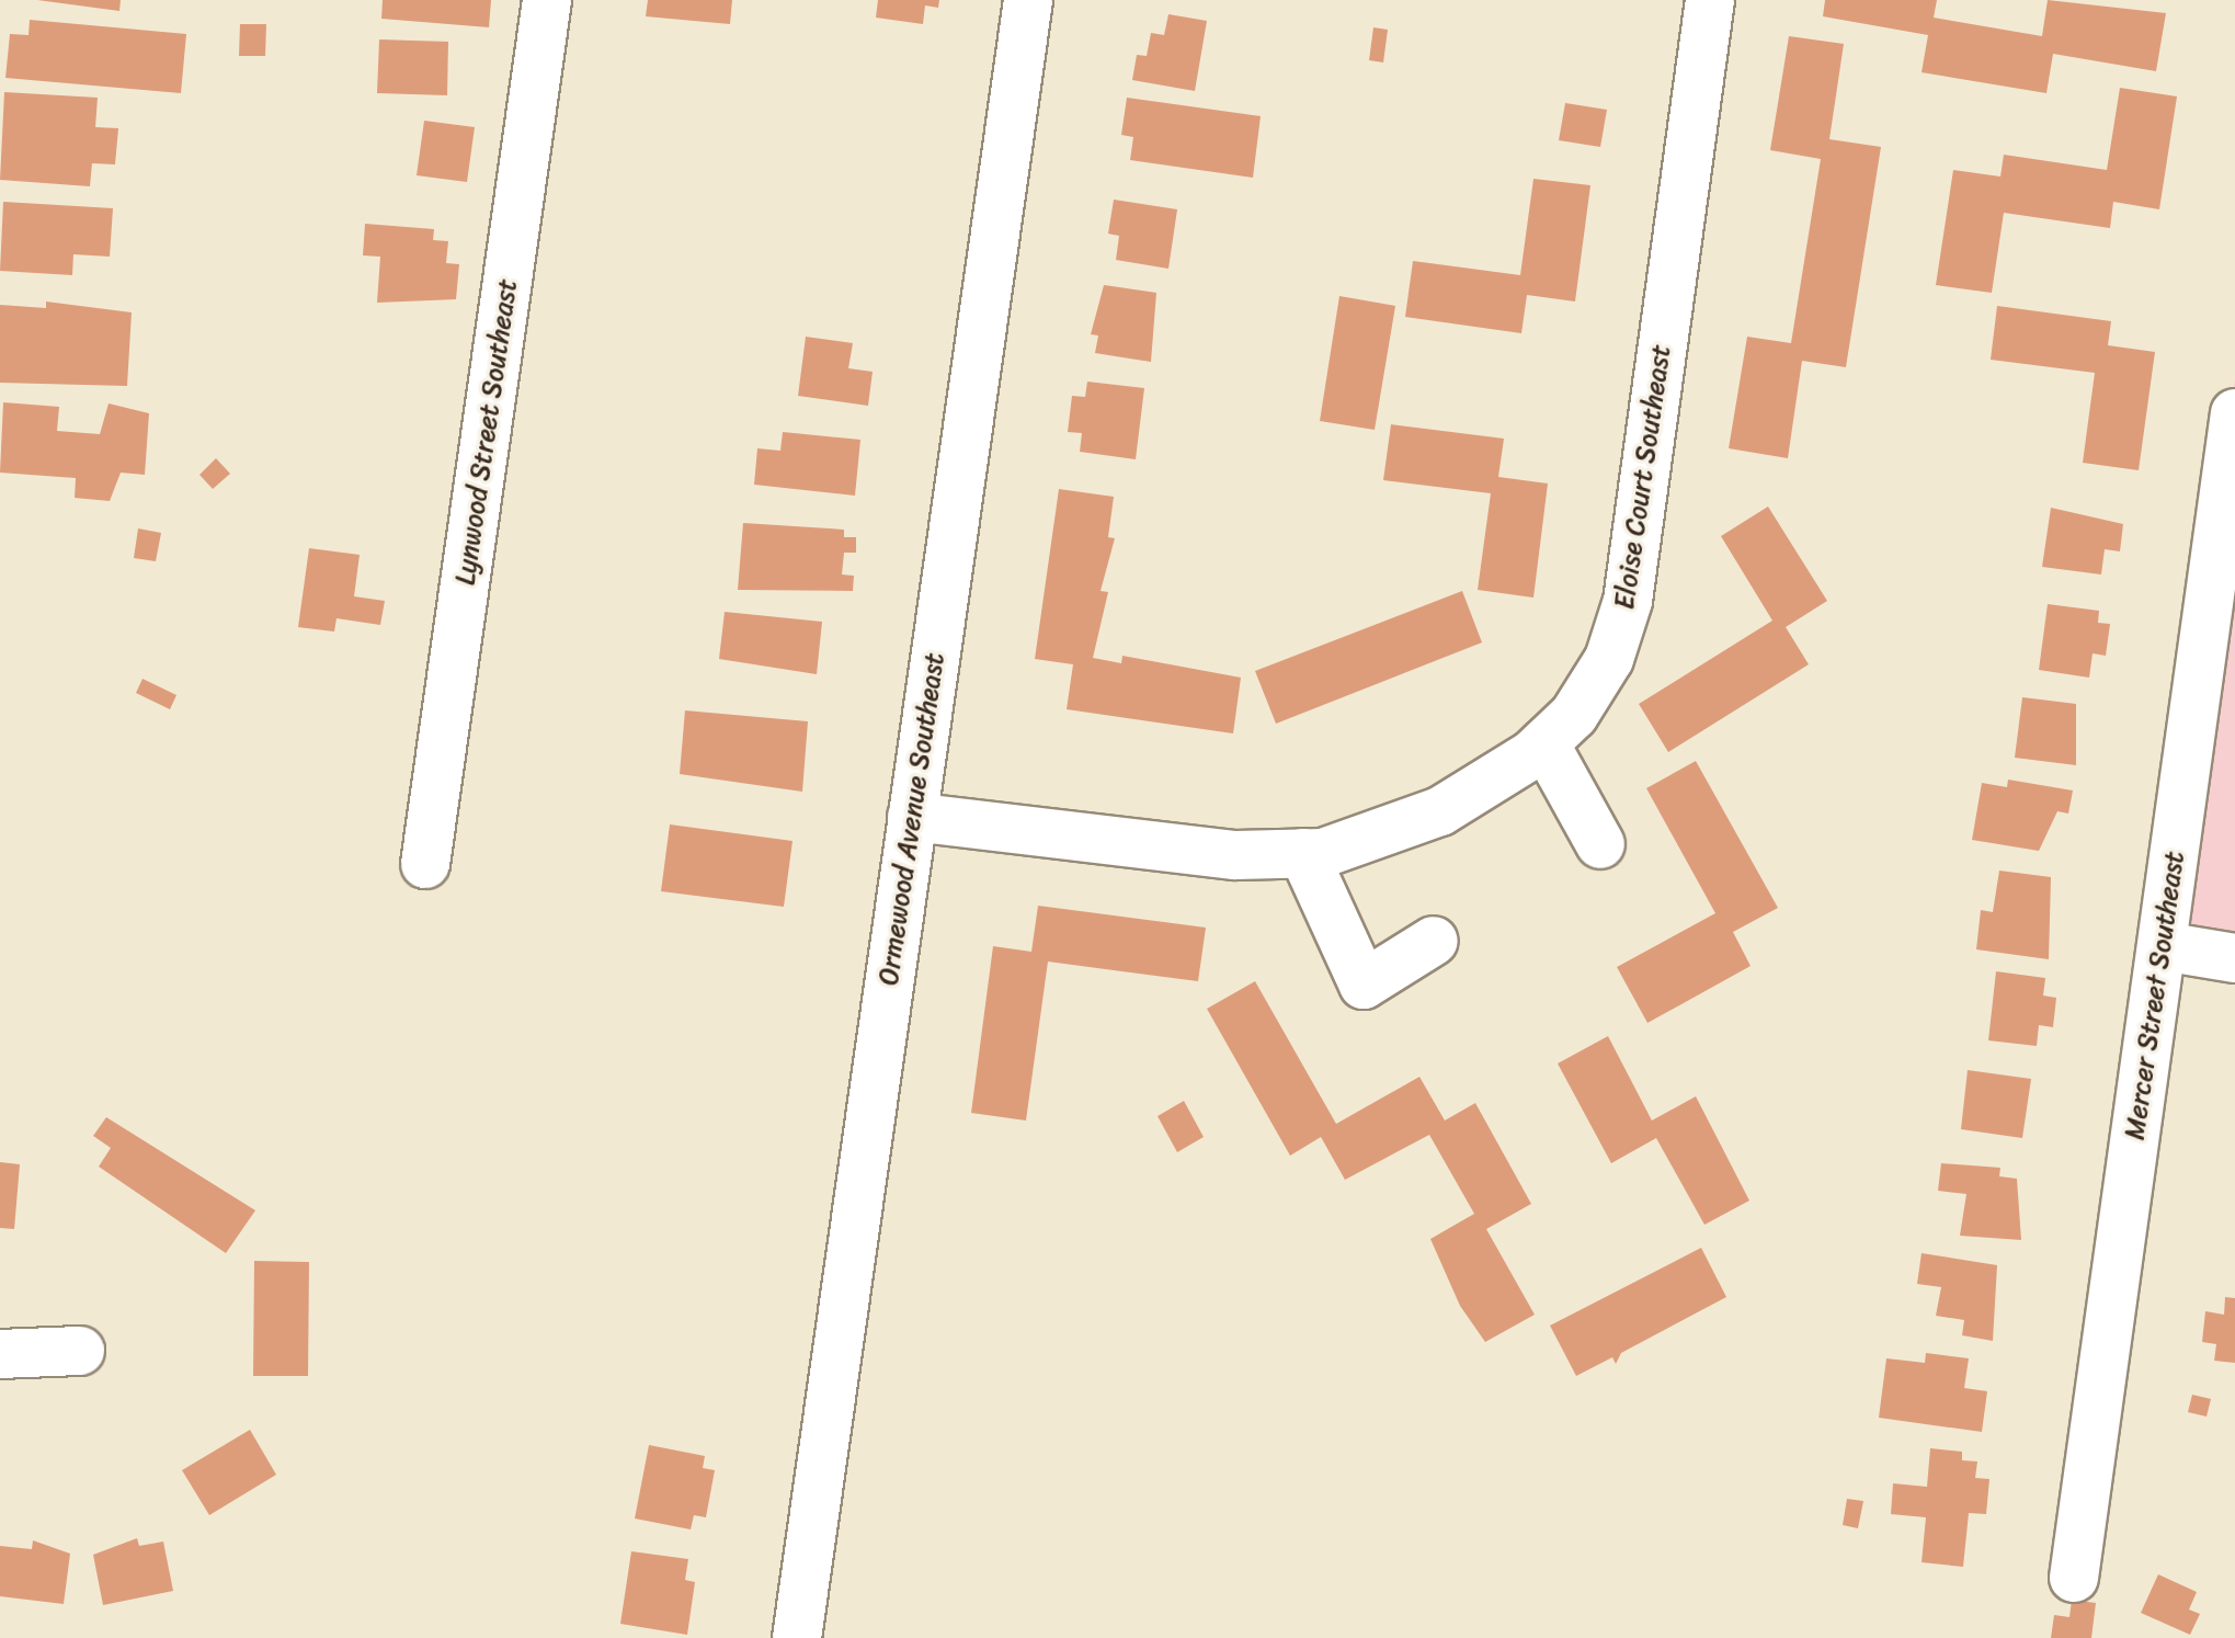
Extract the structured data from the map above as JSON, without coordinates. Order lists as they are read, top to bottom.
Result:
{
  "streets": {
    "street": [
      "Lynwood Street Southeast",
      "Eloise Court Southeast",
      "Ormewood Avenue Southeast",
      "Mercer Street Southeast"
    ]
  },
  "crossings": [
    ["Eloise Court Southeast", "Ormewood Avenue Southeast"]
  ]
}
